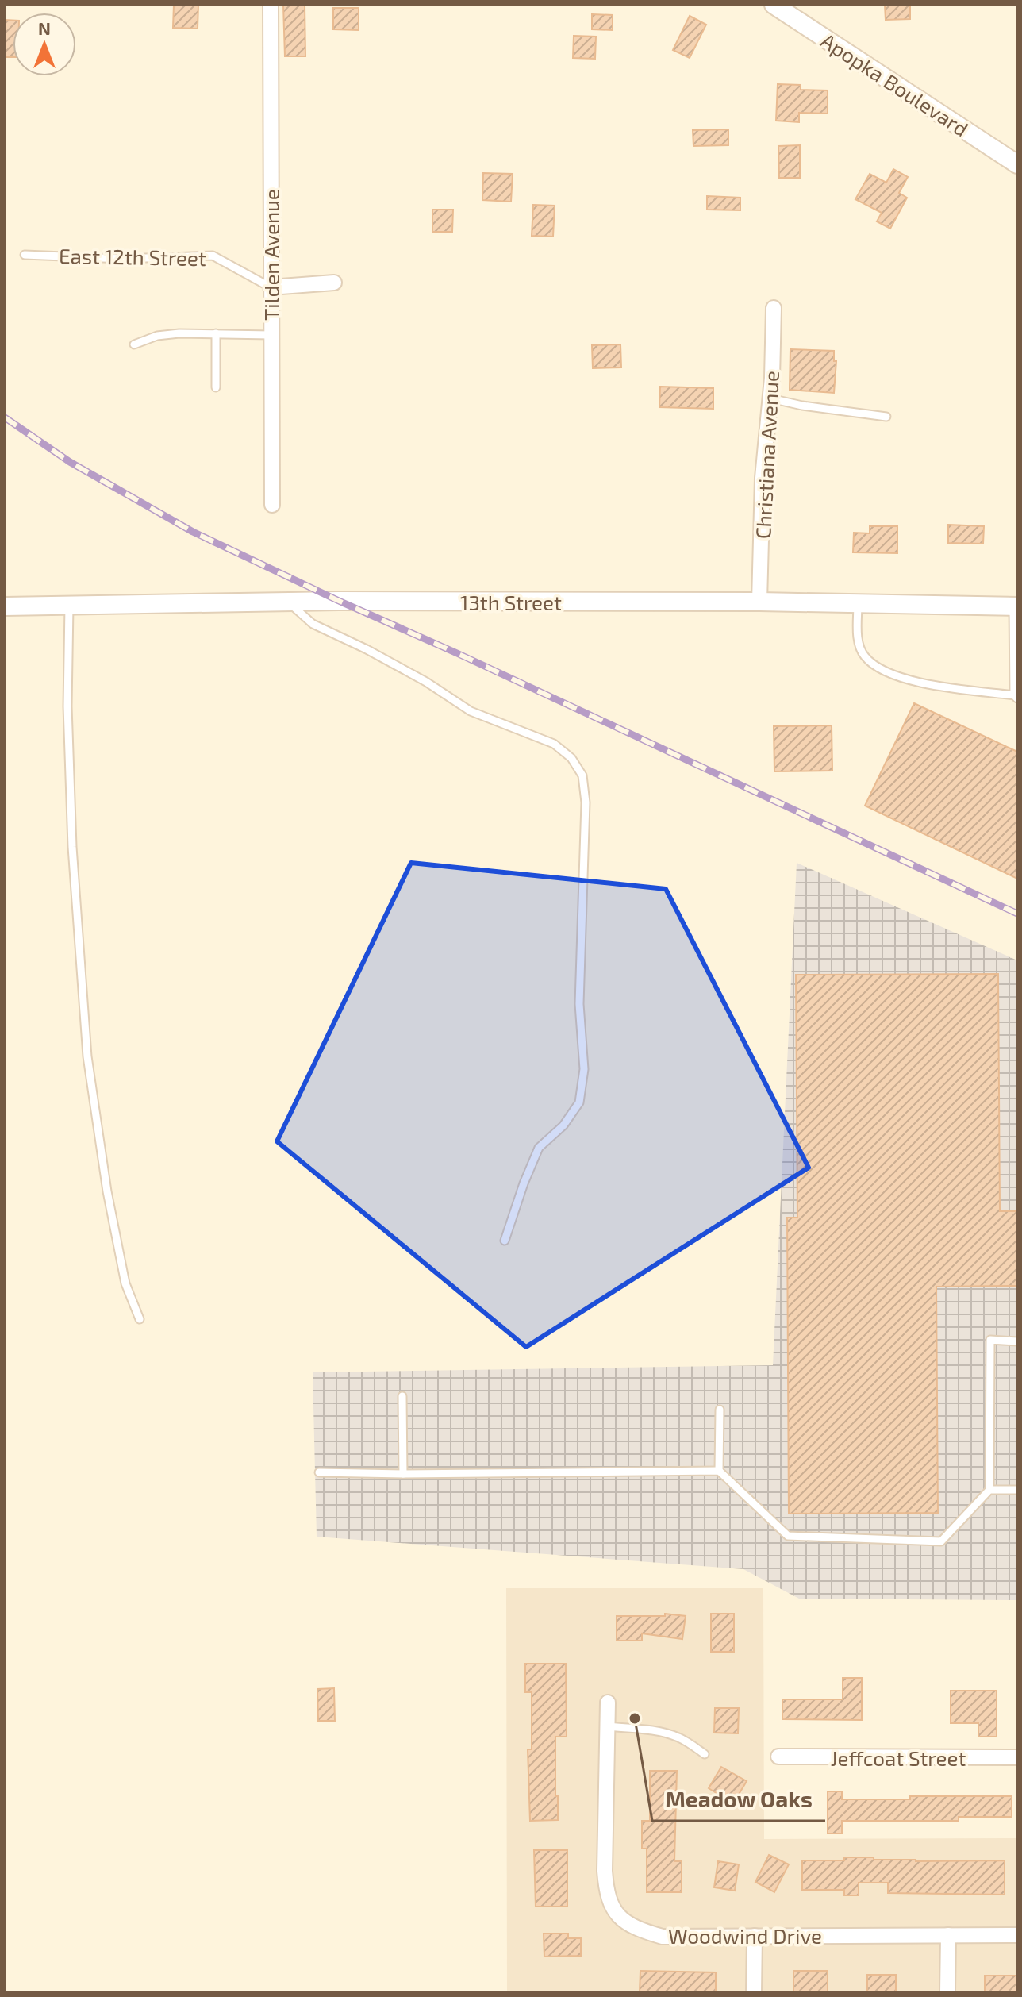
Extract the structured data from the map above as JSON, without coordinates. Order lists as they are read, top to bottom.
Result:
{
  "streets": {
    "street": [
      "Apopka Boulevard",
      "Tilden Avenue",
      "Christiana Avenue",
      "13th Street",
      "Jeffcoat Street",
      "Woodwind Drive"
    ],
    "lane": ["East 12th Street"]
  },
  "crossings": [
    ["Tilden Avenue", "East 12th Street"],
    ["Christiana Avenue", "13th Street"]
  ],
  "places": ["Meadow Oaks"],
  "north": "top"
}
